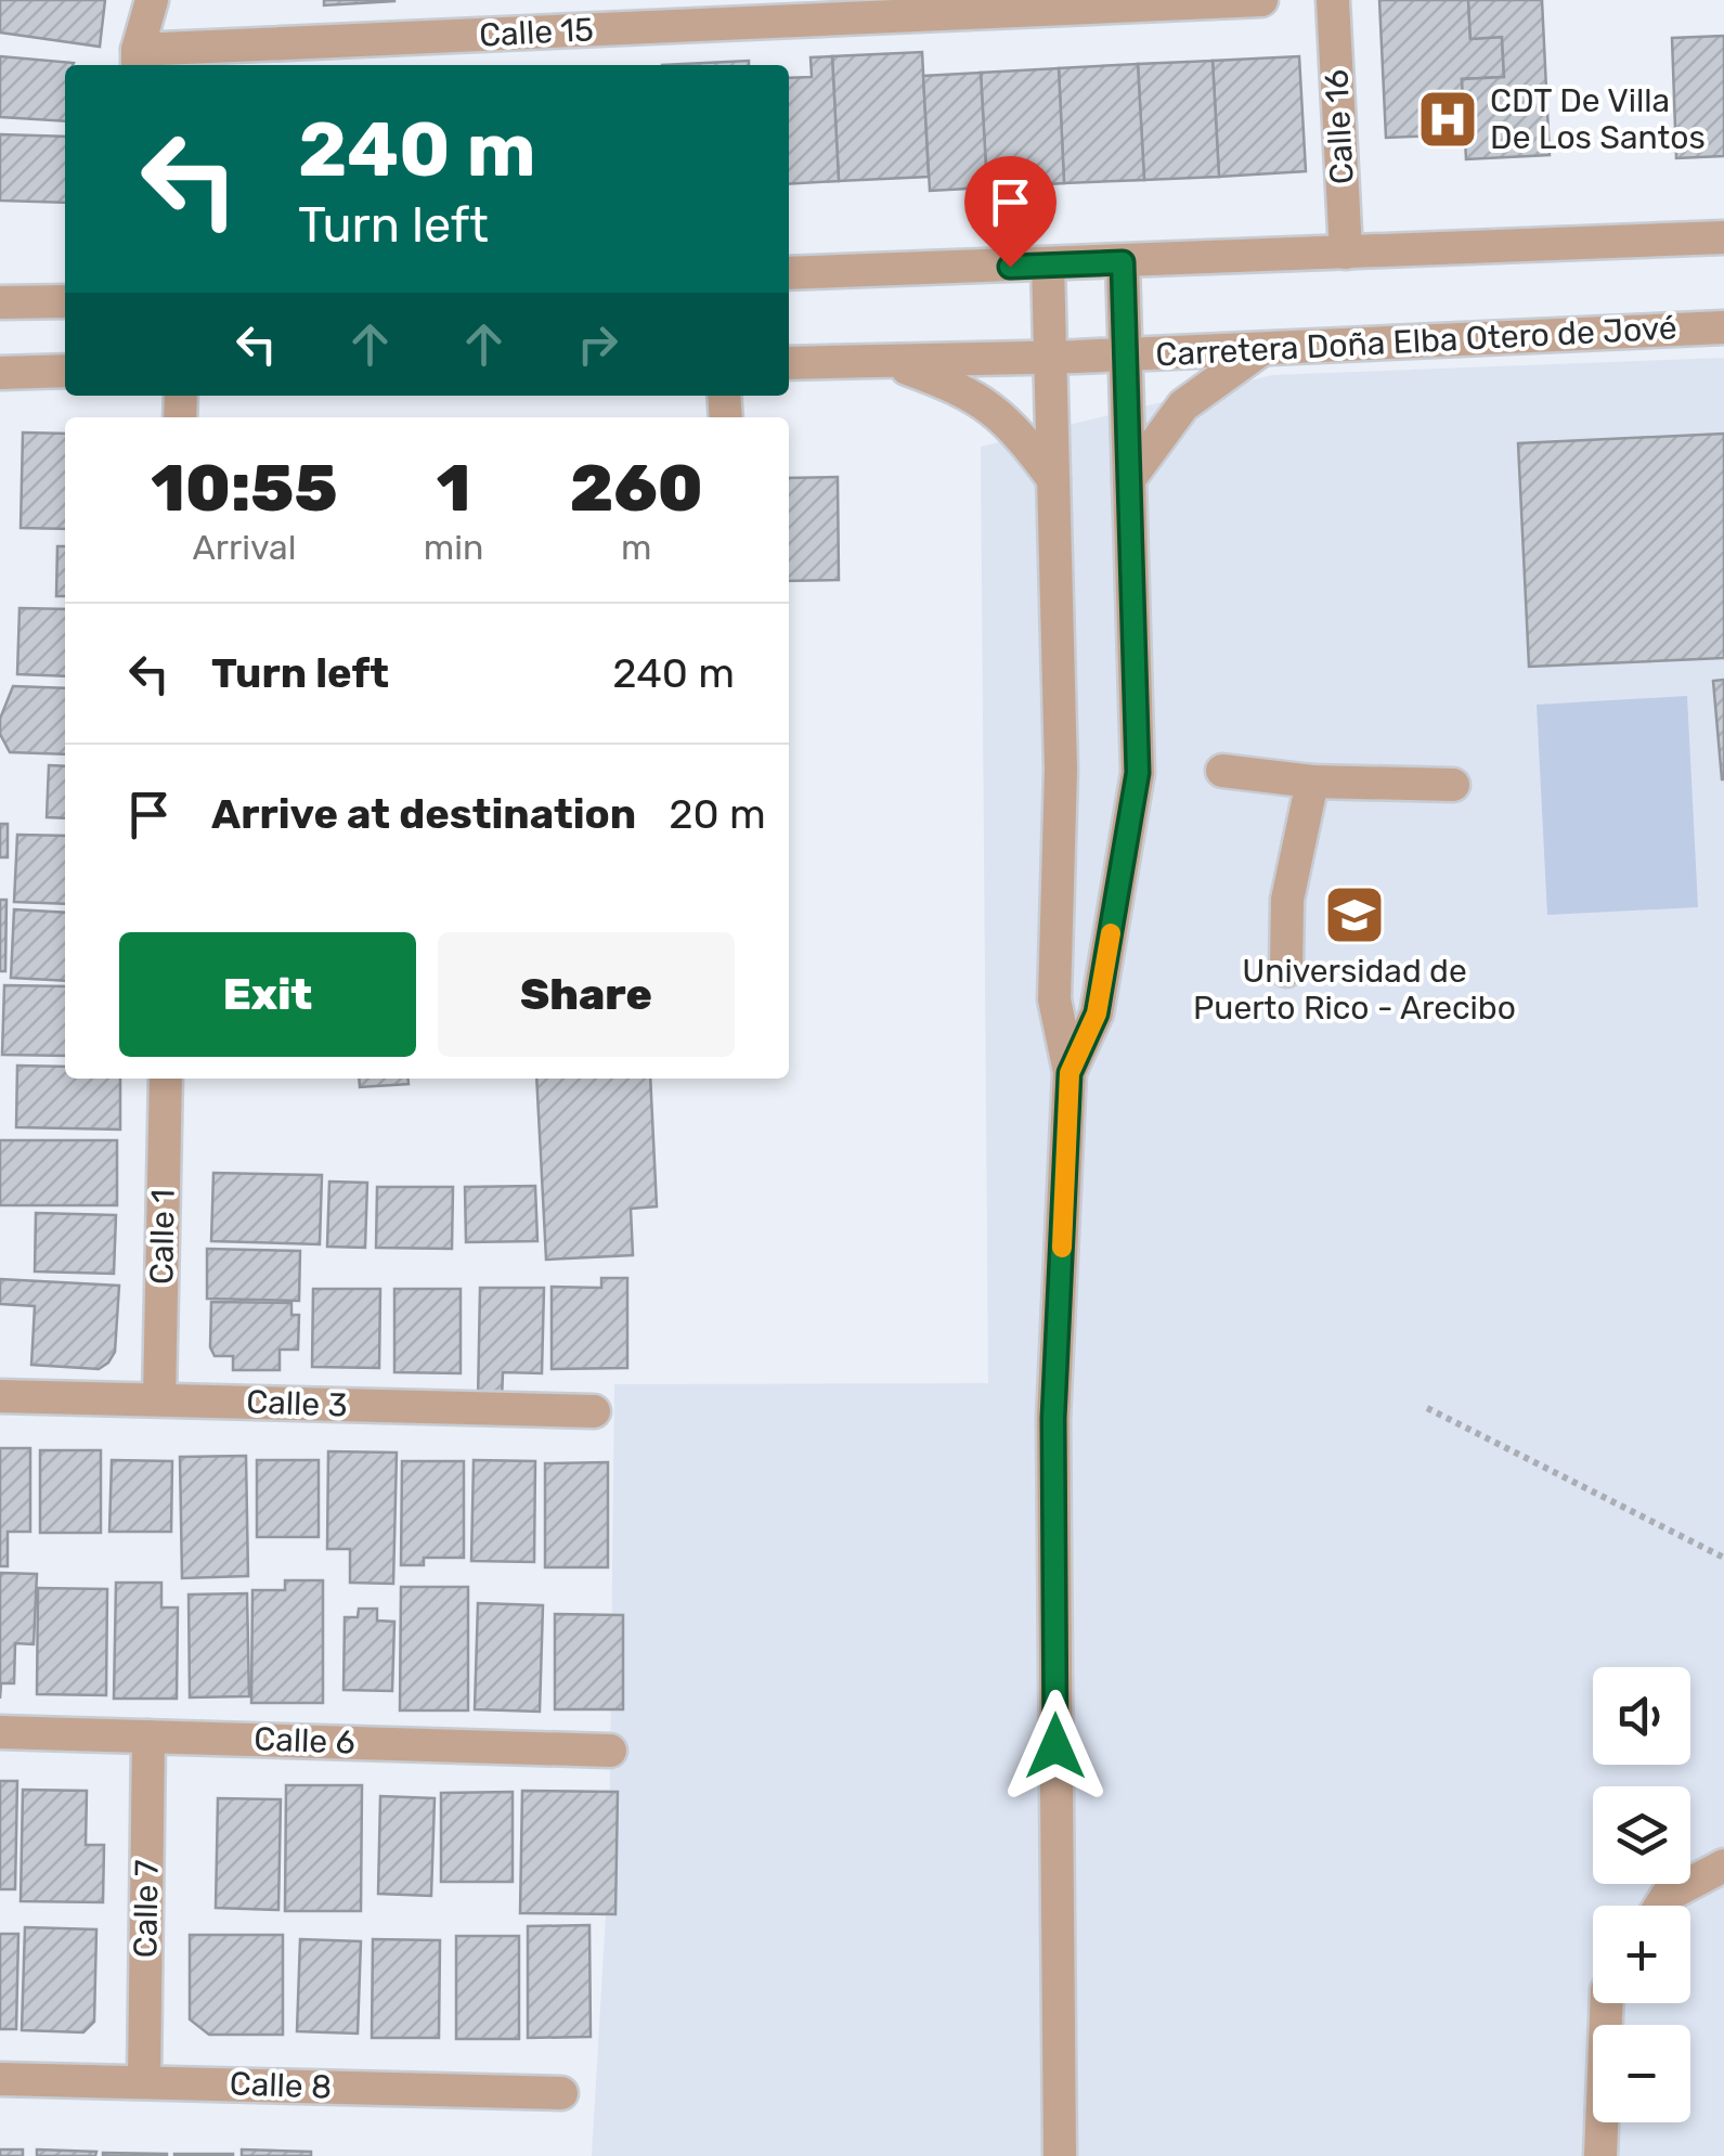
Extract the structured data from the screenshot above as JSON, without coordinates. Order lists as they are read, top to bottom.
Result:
{
  "streets": {
    "street": [
      "Calle 15",
      "Calle 16",
      "Carretera Doña Elba Otero de Jové",
      "Calle 1",
      "Calle 3",
      "Calle 6",
      "Calle 7",
      "Calle 8"
    ]
  },
  "crossings": [
    ["Calle 1", "Calle 3"],
    ["Calle 6", "Calle 7"],
    ["Calle 7", "Calle 8"]
  ],
  "places": {
    "hospital": ["CDT De Villa De Los Santos"],
    "school or university": ["Universidad de Puerto Rico - Arecibo"]
  },
  "page": {
    "turn": ["240 m", "Turn left"],
    "eta": [
      "10:55",
      "Arrival",
      "1",
      "min",
      "260",
      "m"
    ],
    "list": [
      {
        "name": "Turn left",
        "value": "240 m"
      },
      {
        "name": "Arrive at destination",
        "value": "20 m"
      }
    ],
    "buttons": ["Exit", "Share"],
    "map_buttons": ["+", "−"]
  }
}
